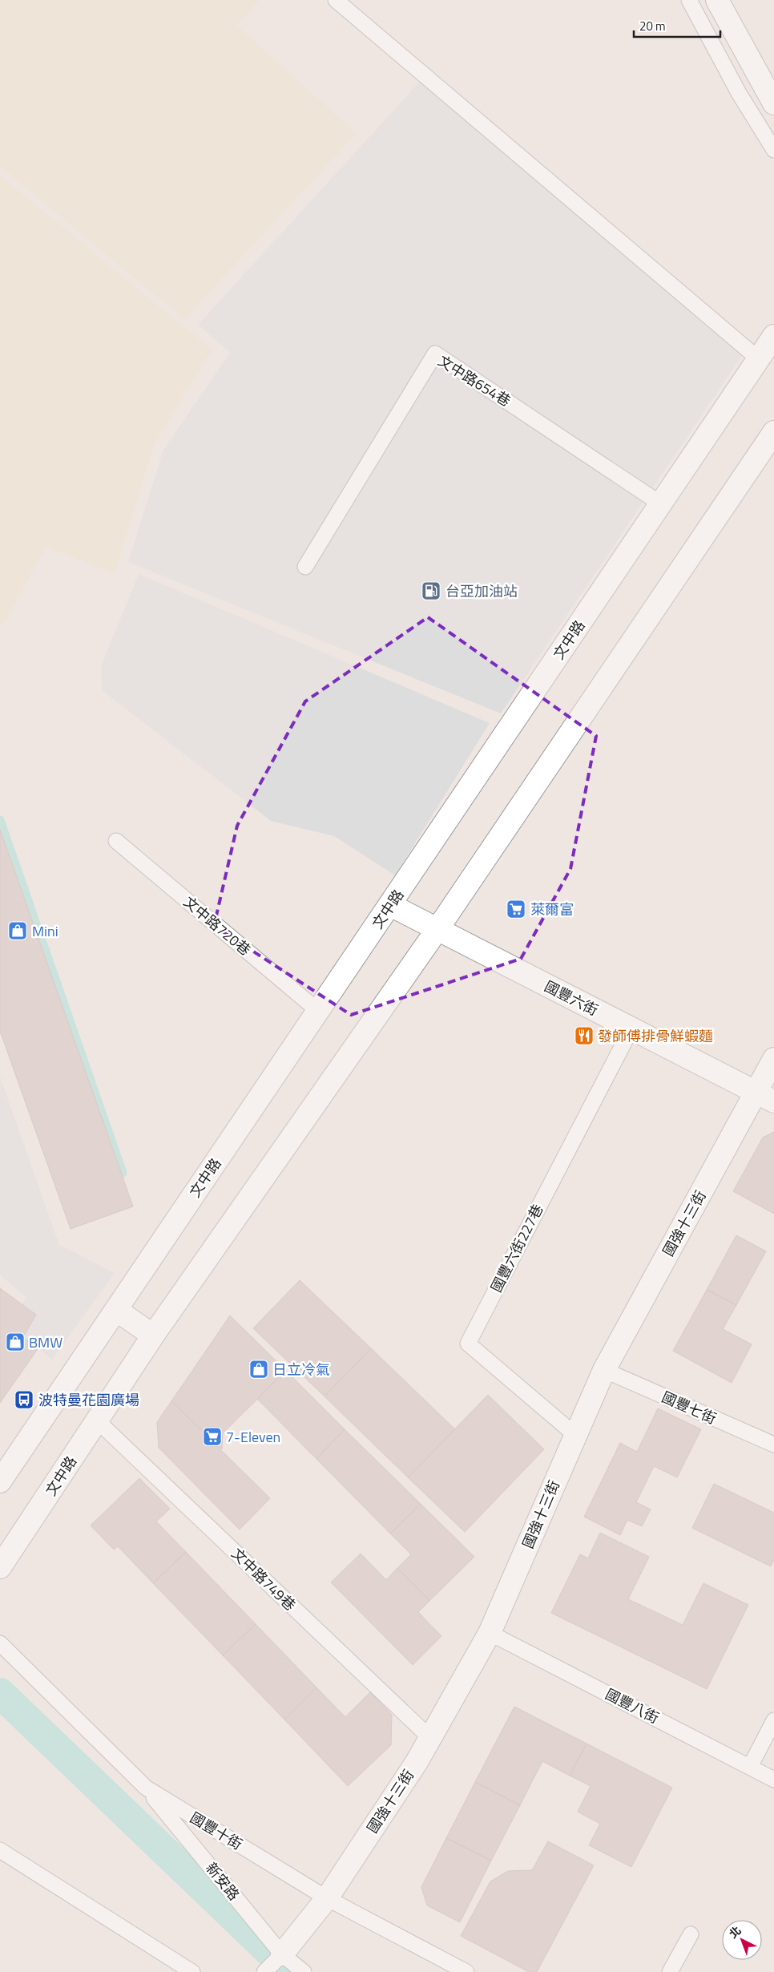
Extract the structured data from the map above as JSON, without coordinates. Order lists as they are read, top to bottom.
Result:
{
  "streets": {
    "street": ["文中路", "國豐六街", "國強十三街"],
    "lane": [
      "文中路654巷",
      "文中路720巷",
      "國豐六街227巷",
      "國豐七街",
      "文中路749巷",
      "國豐八街",
      "國豐十街",
      "新安路"
    ]
  },
  "crossings": [
    ["文中路654巷", "文中路"],
    ["文中路", "文中路720巷"],
    ["文中路", "國豐六街"],
    ["文中路", "文中路749巷"],
    ["國豐六街", "國強十三街"],
    ["國豐六街", "國豐六街227巷"],
    ["國強十三街", "國豐六街227巷"],
    ["國強十三街", "國豐七街"],
    ["國強十三街", "文中路749巷"],
    ["國強十三街", "國豐八街"],
    ["國強十三街", "國豐十街"],
    ["國強十三街", "新安路"],
    ["國豐十街", "新安路"]
  ],
  "places": {
    "fuel station": ["台亞加油站"],
    "supermarket": ["萊爾富", "7-Eleven"],
    "shop": ["Mini", "BMW", "日立冷氣"],
    "restaurant": ["發師傅排骨鮮蝦麵"],
    "bus stop": ["波特曼花園廣場"]
  },
  "scale_bar": "20 m",
  "north": "top left"
}
